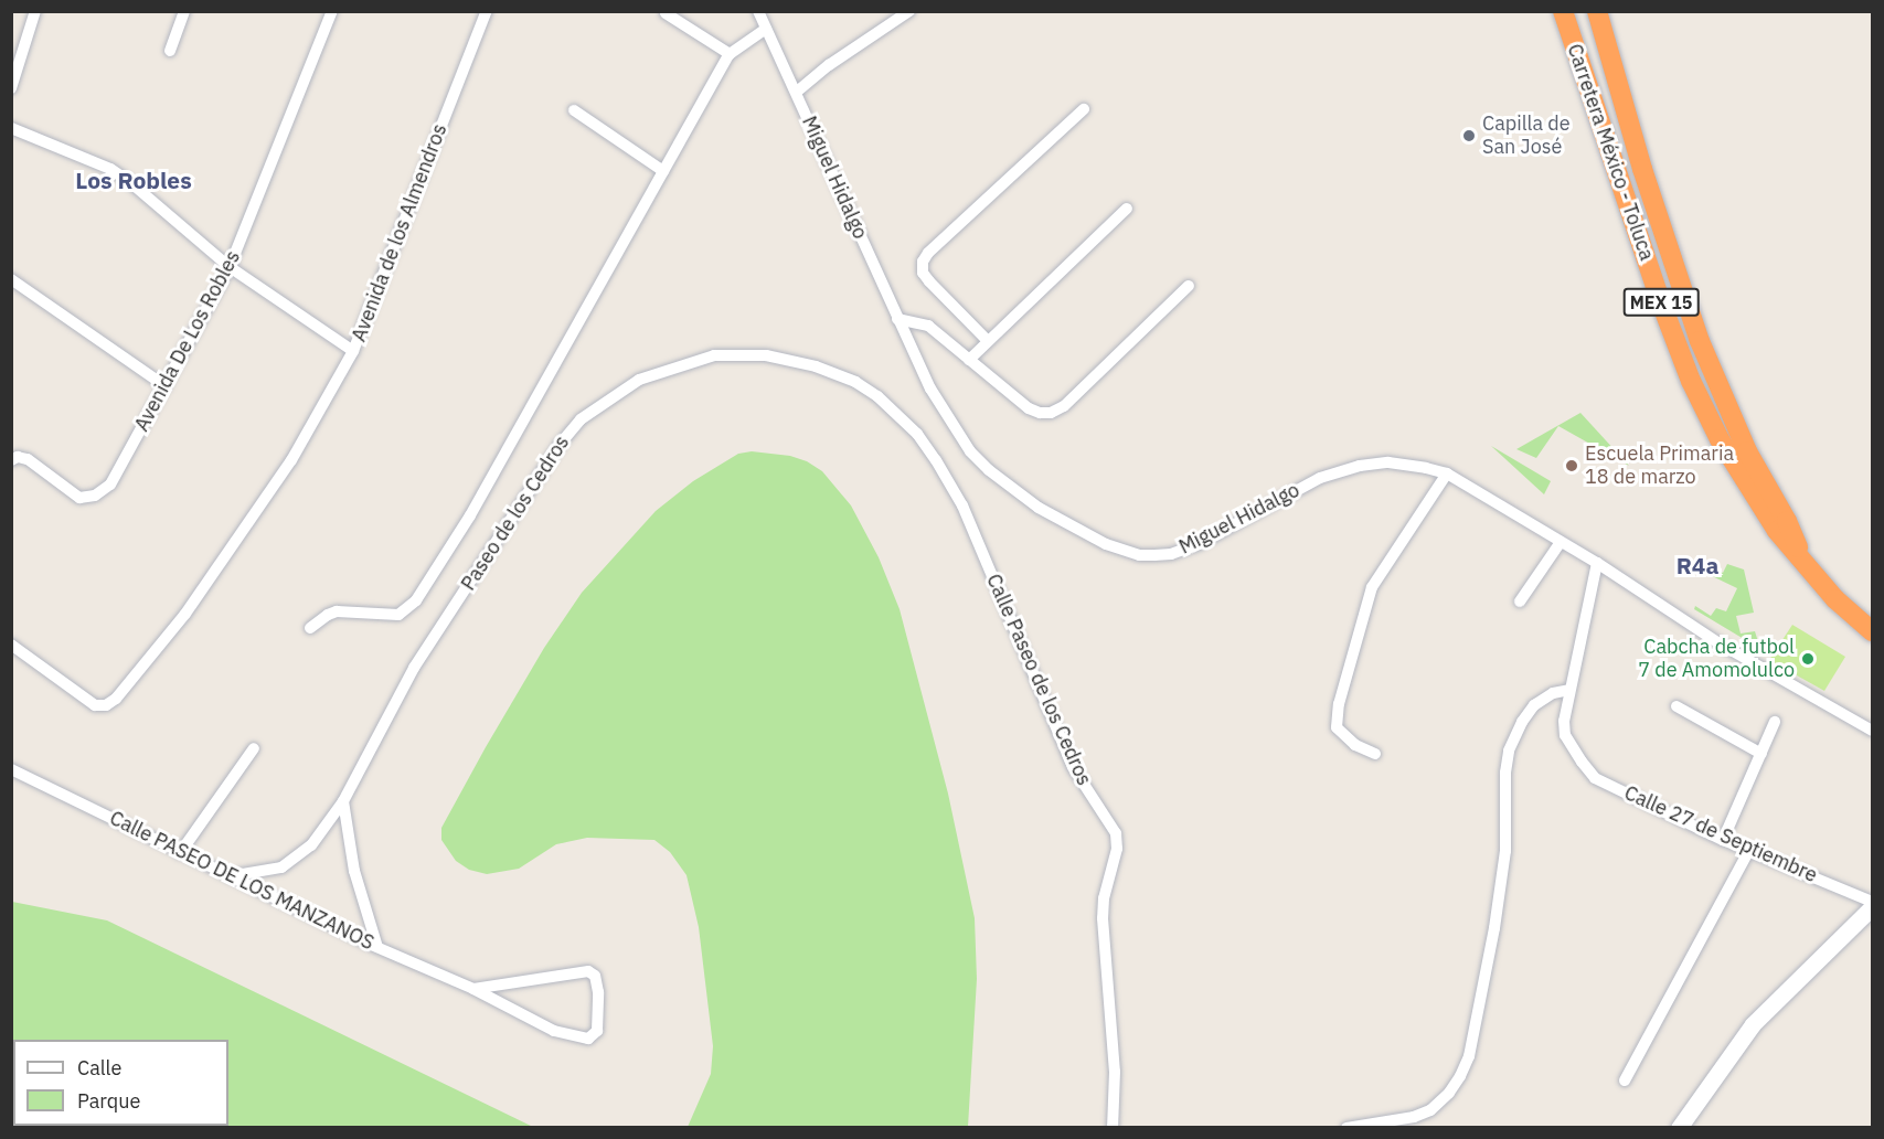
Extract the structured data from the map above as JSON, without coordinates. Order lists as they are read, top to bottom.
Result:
{
  "streets": {
    "highway": ["Carretera México - Toluca", "MEX 15"],
    "street": [
      "Miguel Hidalgo",
      "Avenida de los Almendros",
      "Avenida De Los Robles",
      "Paseo de los Cedros",
      "Calle Paseo de los Cedros",
      "Calle 27 de Septiembre",
      "Calle PASEO DE LOS MANZANOS"
    ]
  },
  "crossings": [
    ["Carretera México - Toluca", "MEX 15"],
    ["Miguel Hidalgo", "Calle 27 de Septiembre"],
    ["Avenida de los Almendros", "Avenida De Los Robles"],
    ["Paseo de los Cedros", "Calle Paseo de los Cedros"],
    ["Paseo de los Cedros", "Calle PASEO DE LOS MANZANOS"]
  ],
  "districts": ["Los Robles", "R4a"],
  "places": ["Capilla de San José", "Escuela Primaria 18 de marzo", "Cabcha de futbol 7 de Amomolulco"],
  "legend": ["Calle", "Parque"]
}
